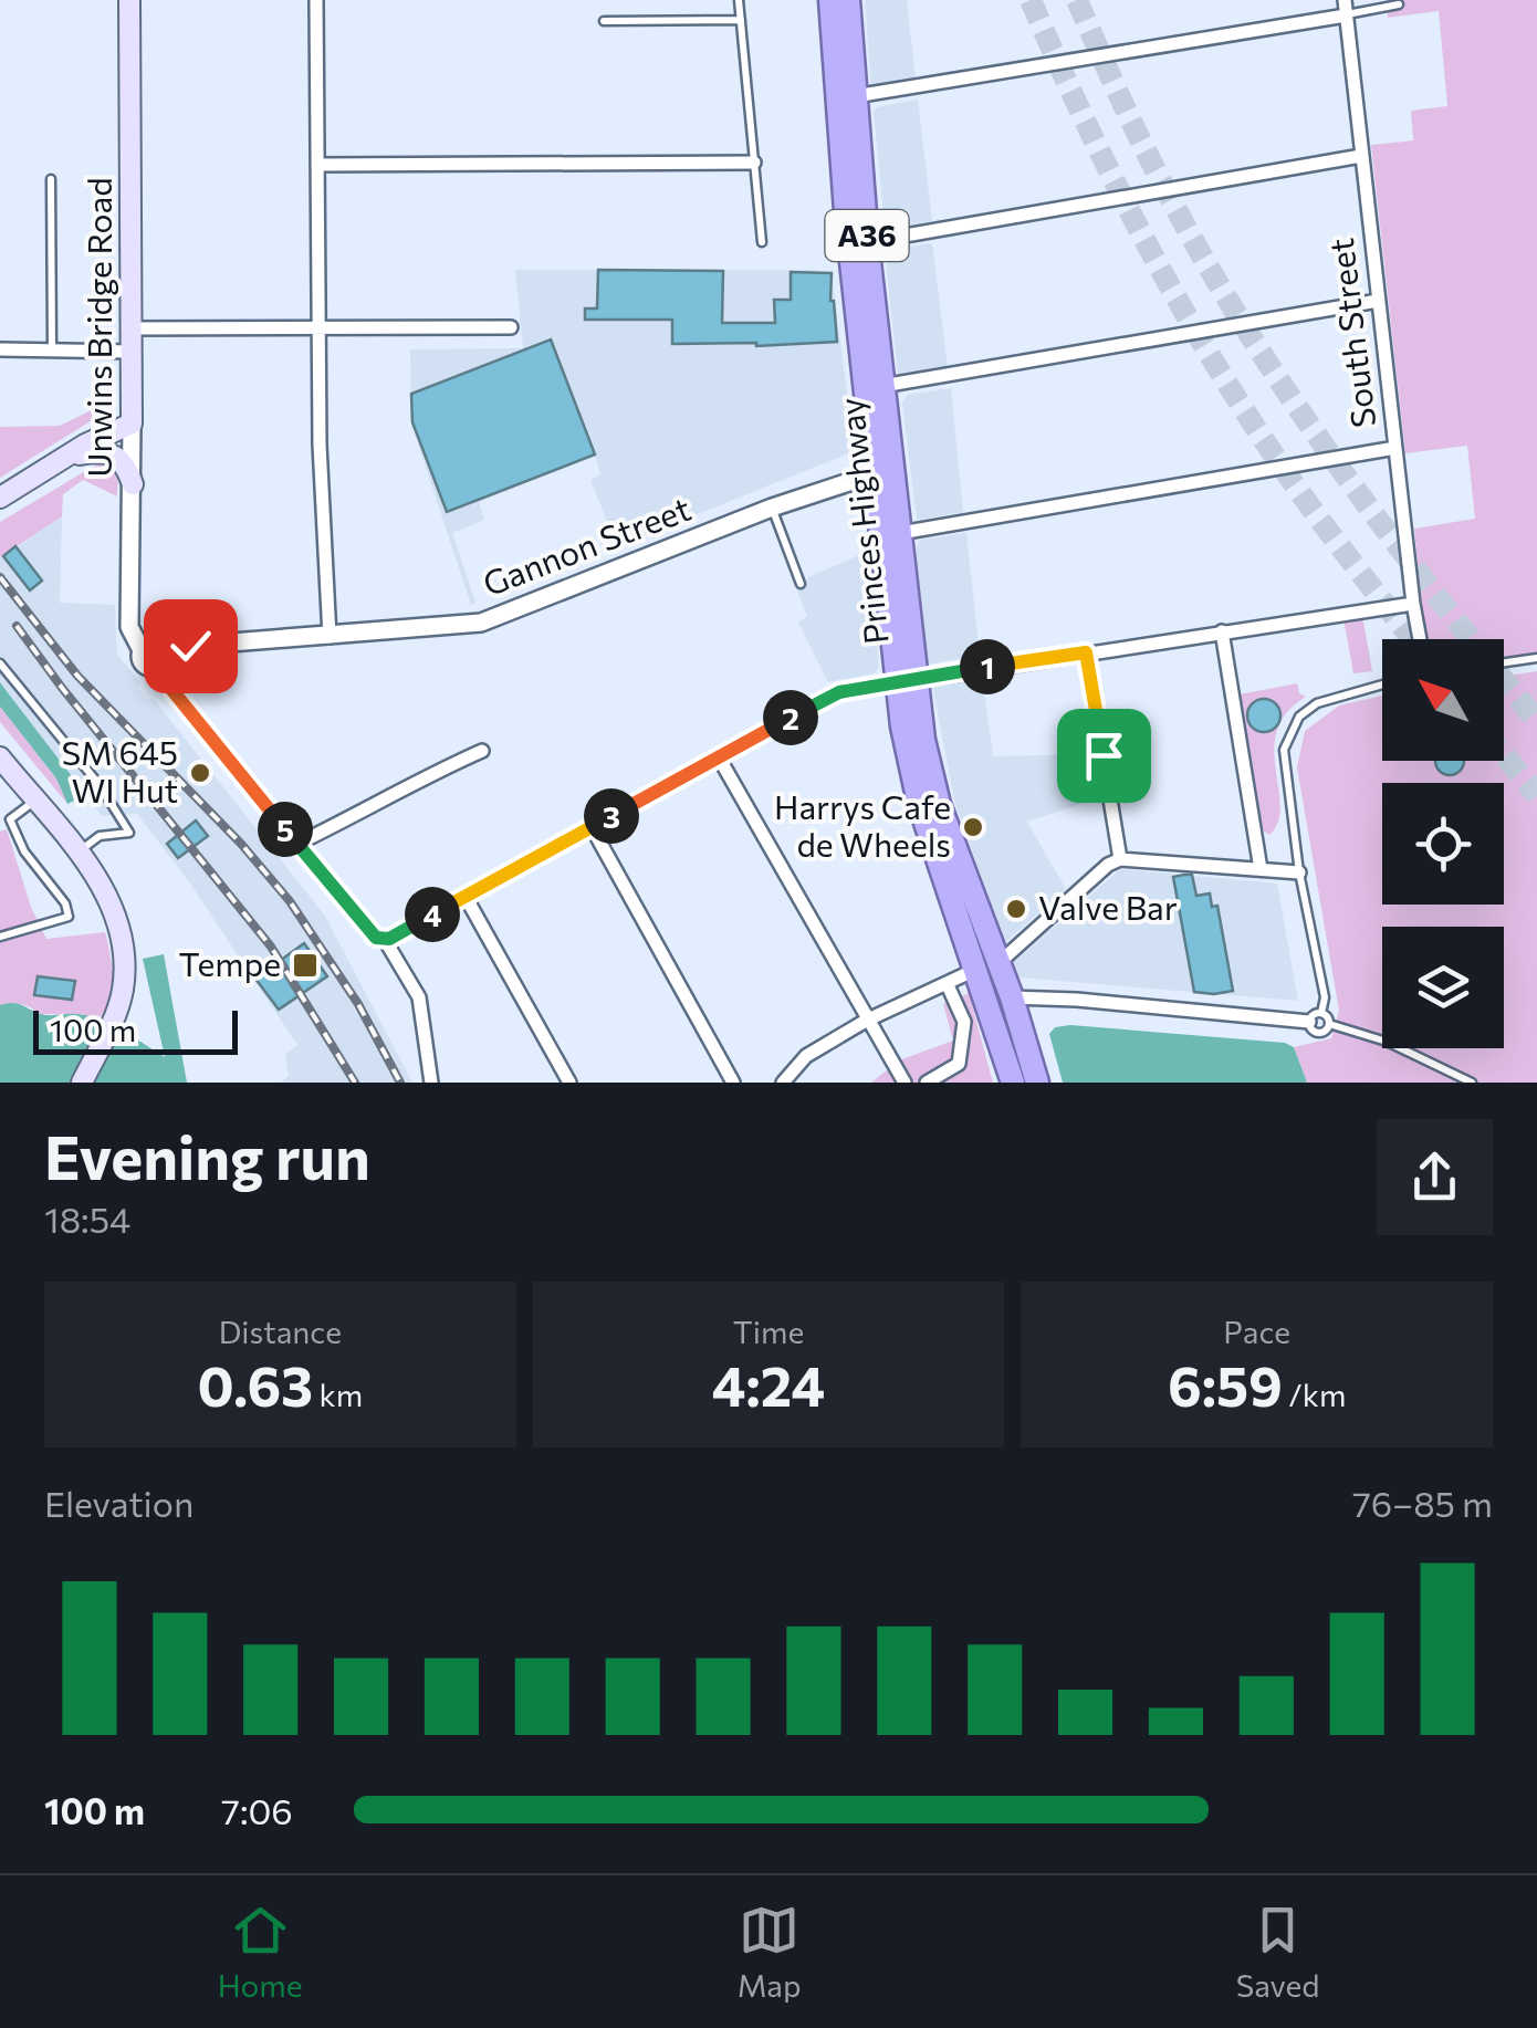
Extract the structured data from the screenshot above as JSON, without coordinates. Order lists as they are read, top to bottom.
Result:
{
  "streets": {
    "highway": ["A36", "Princes Highway"],
    "main road": ["Unwins Bridge Road"],
    "street": ["South Street", "Gannon Street"]
  },
  "crossings": [
    ["Unwins Bridge Road", "Gannon Street"],
    ["Princes Highway", "Gannon Street"]
  ],
  "places": {
    "other": ["SM 645 WI Hut", "Harrys Cafe de Wheels", "Valve Bar"],
    "transit": ["Tempe"]
  },
  "scale_bar": "100 m",
  "north": "top left",
  "page": {
    "pins": [
      "1",
      "2",
      "3",
      "5",
      "4"
    ],
    "scale": "100 m",
    "heading": ["Evening run", "18:54"],
    "stats": [
      ["Distance", "0.63 km"],
      ["Time", "4:24"],
      ["Pace", "6:59 /km"]
    ],
    "chart": ["Elevation", "76–85 m"],
    "list": [
      {
        "name": "100 m",
        "note": "7:06"
      }
    ],
    "tabs": ["Home", "Map", "Saved"]
  }
}
